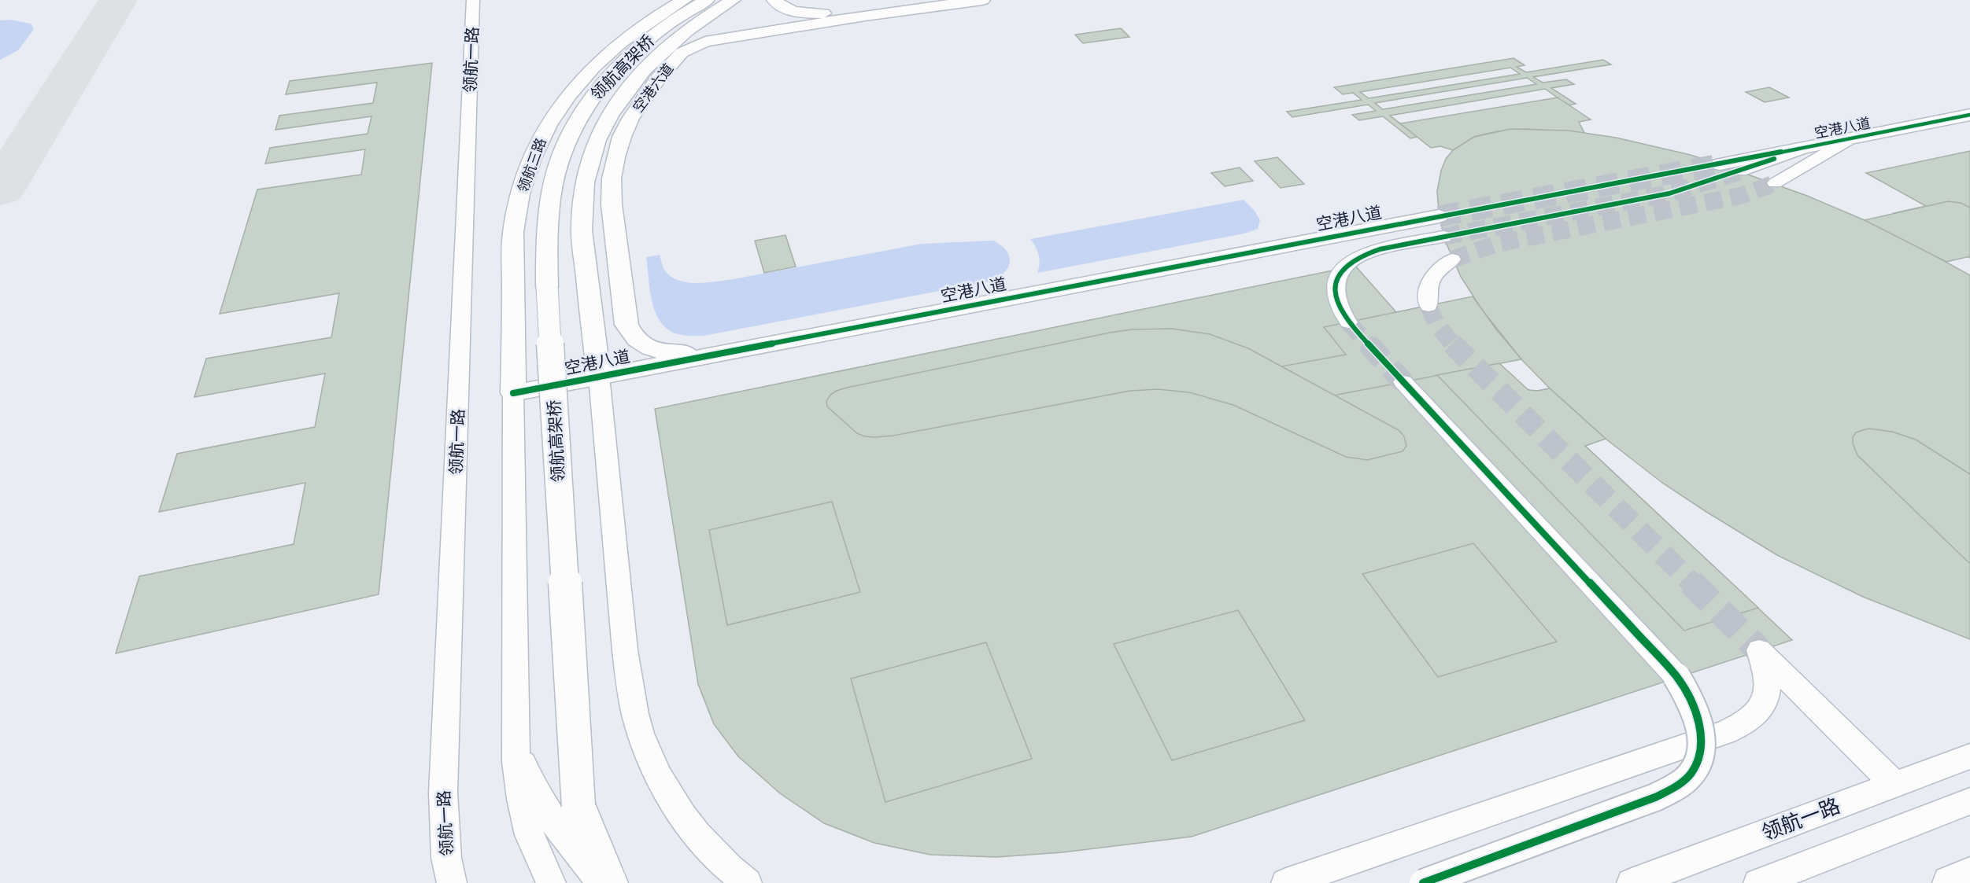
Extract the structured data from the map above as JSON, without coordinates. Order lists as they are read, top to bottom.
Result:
{
  "streets": {
    "main road": [
      "领航高架桥",
      "空港六道",
      "空港八道",
      "领航三路"
    ],
    "street": ["领航一路"]
  },
  "crossings": [
    ["空港六道", "空港八道"],
    ["空港八道", "领航三路"]
  ]
}
